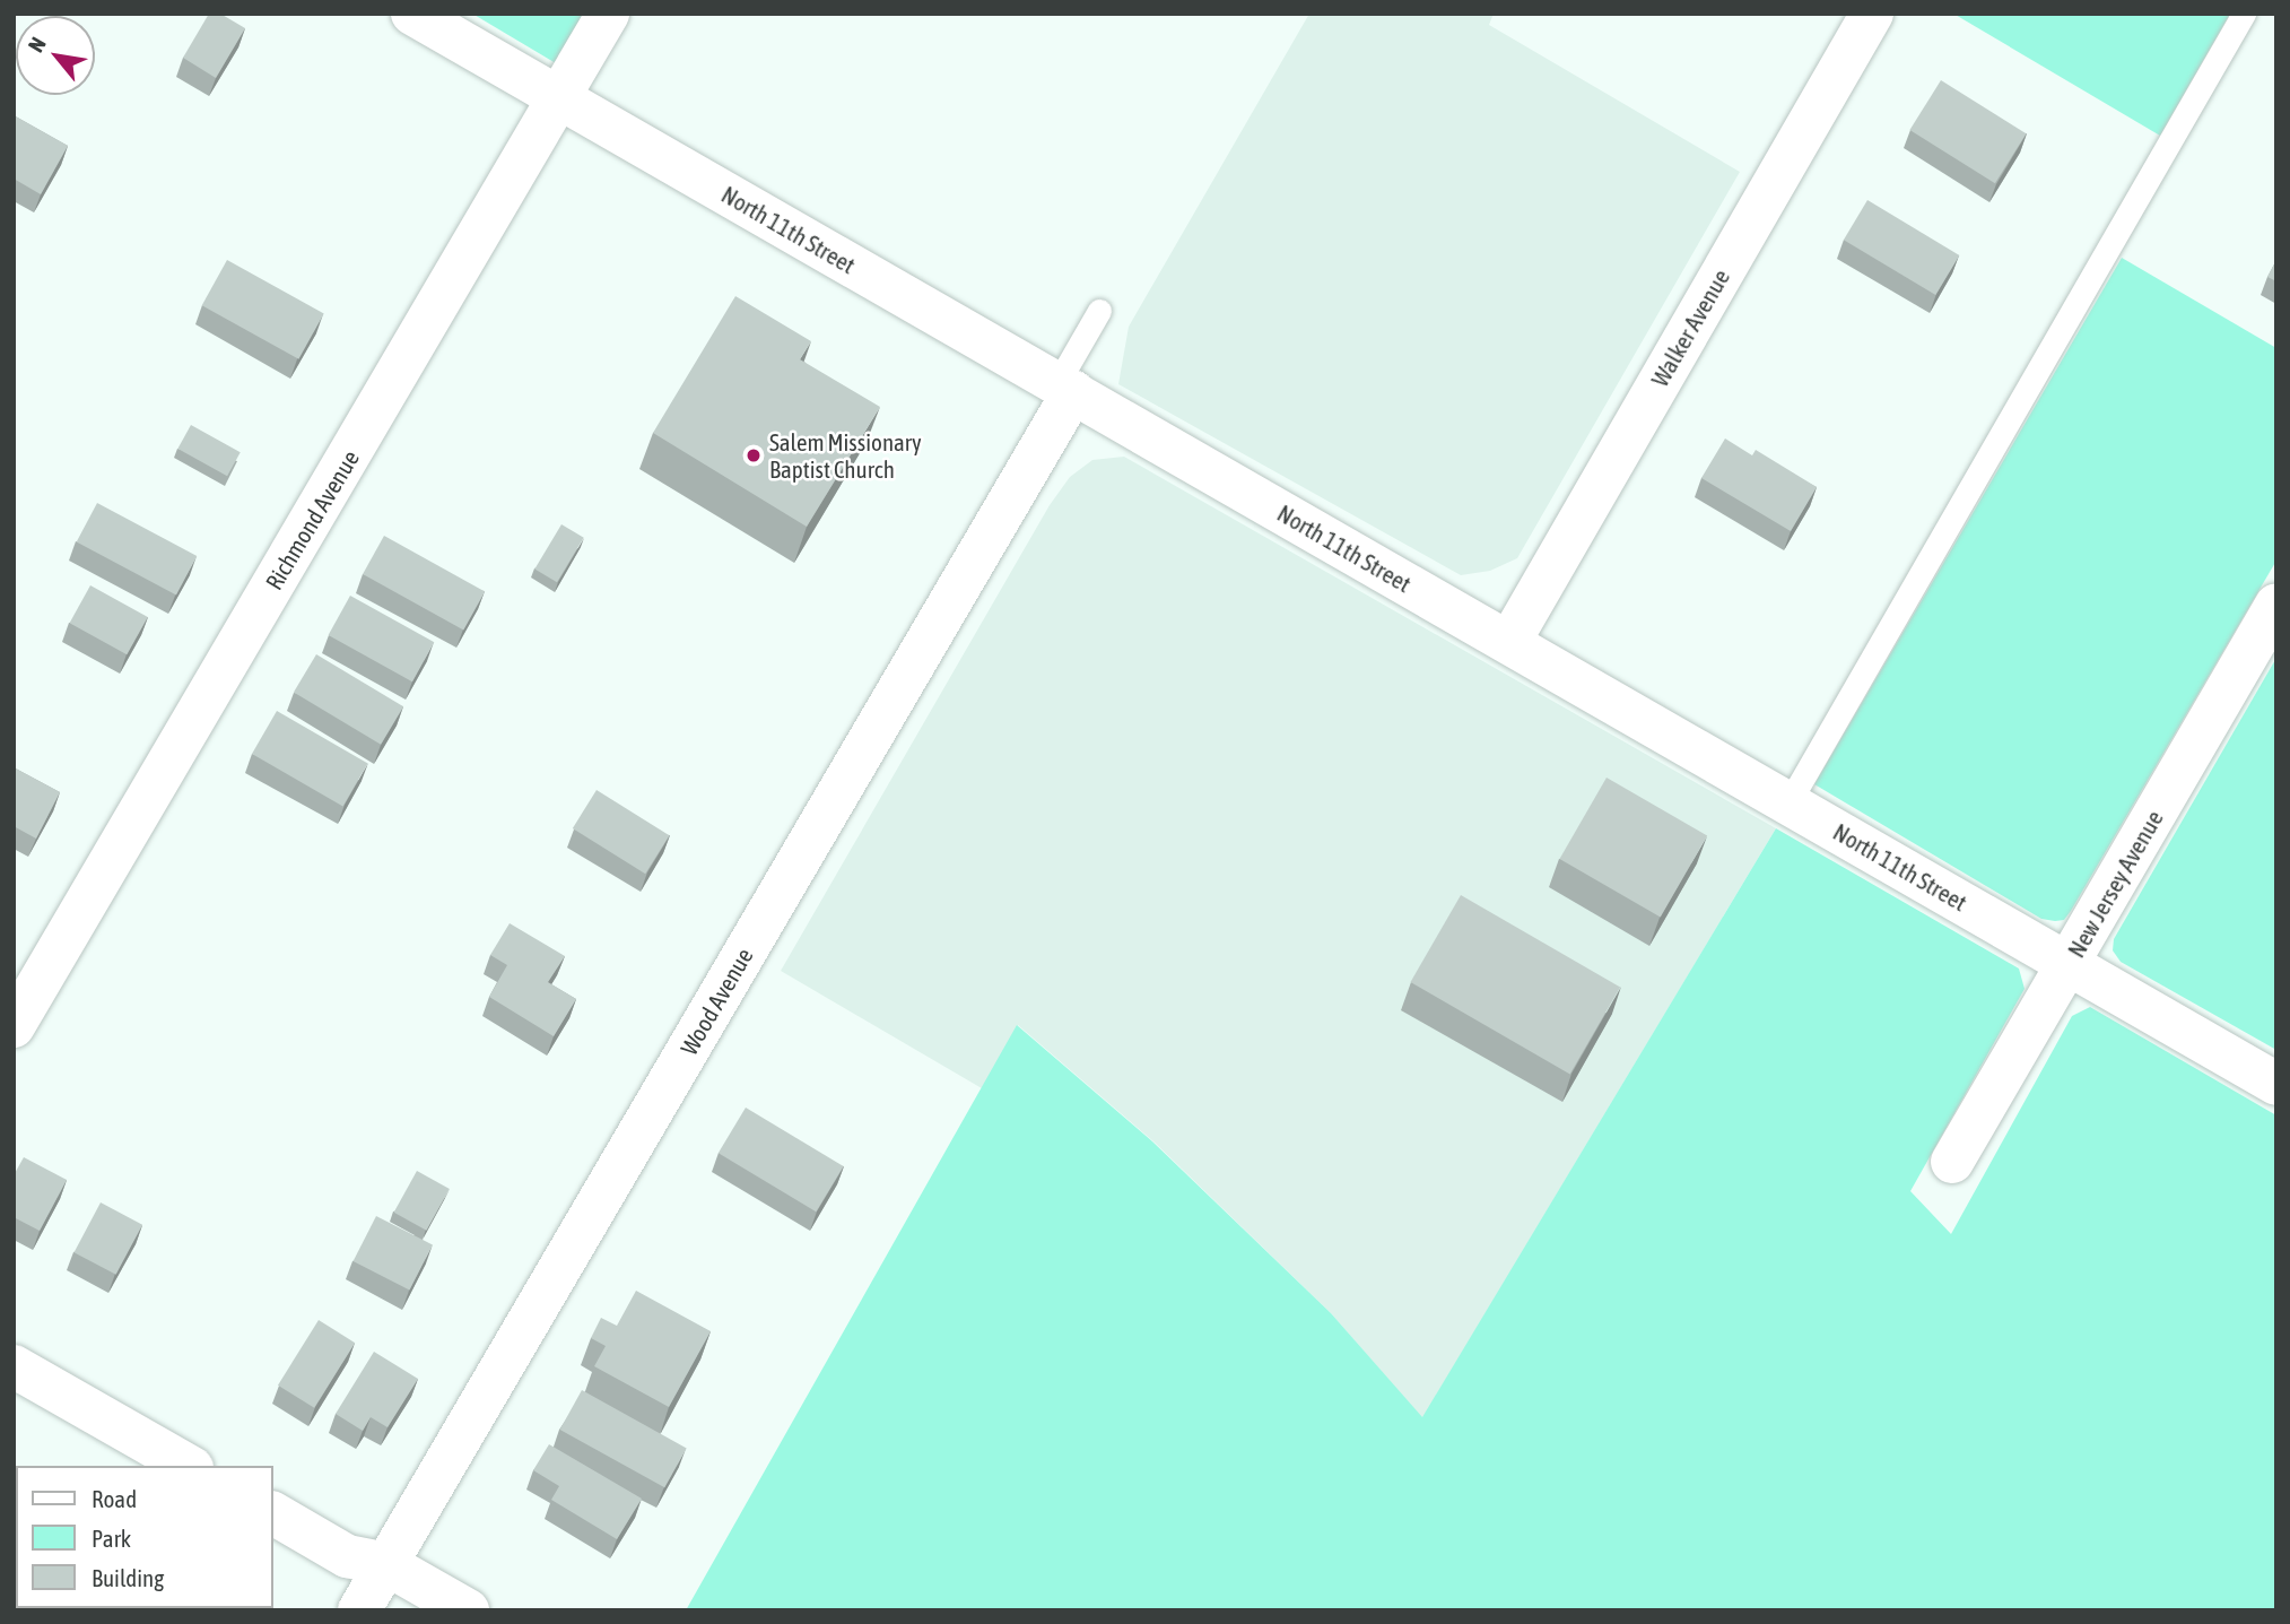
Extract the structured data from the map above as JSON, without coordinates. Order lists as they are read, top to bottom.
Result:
{
  "streets": {
    "street": [
      "North 11th Street",
      "Walker Avenue",
      "Richmond Avenue",
      "New Jersey Avenue",
      "Wood Avenue"
    ]
  },
  "crossings": [
    ["North 11th Street", "Walker Avenue"],
    ["North 11th Street", "Richmond Avenue"],
    ["North 11th Street", "New Jersey Avenue"],
    ["North 11th Street", "Wood Avenue"]
  ],
  "places": ["Salem Missionary Baptist Church"],
  "legend": ["Road", "Park", "Building"],
  "north": "top left"
}
